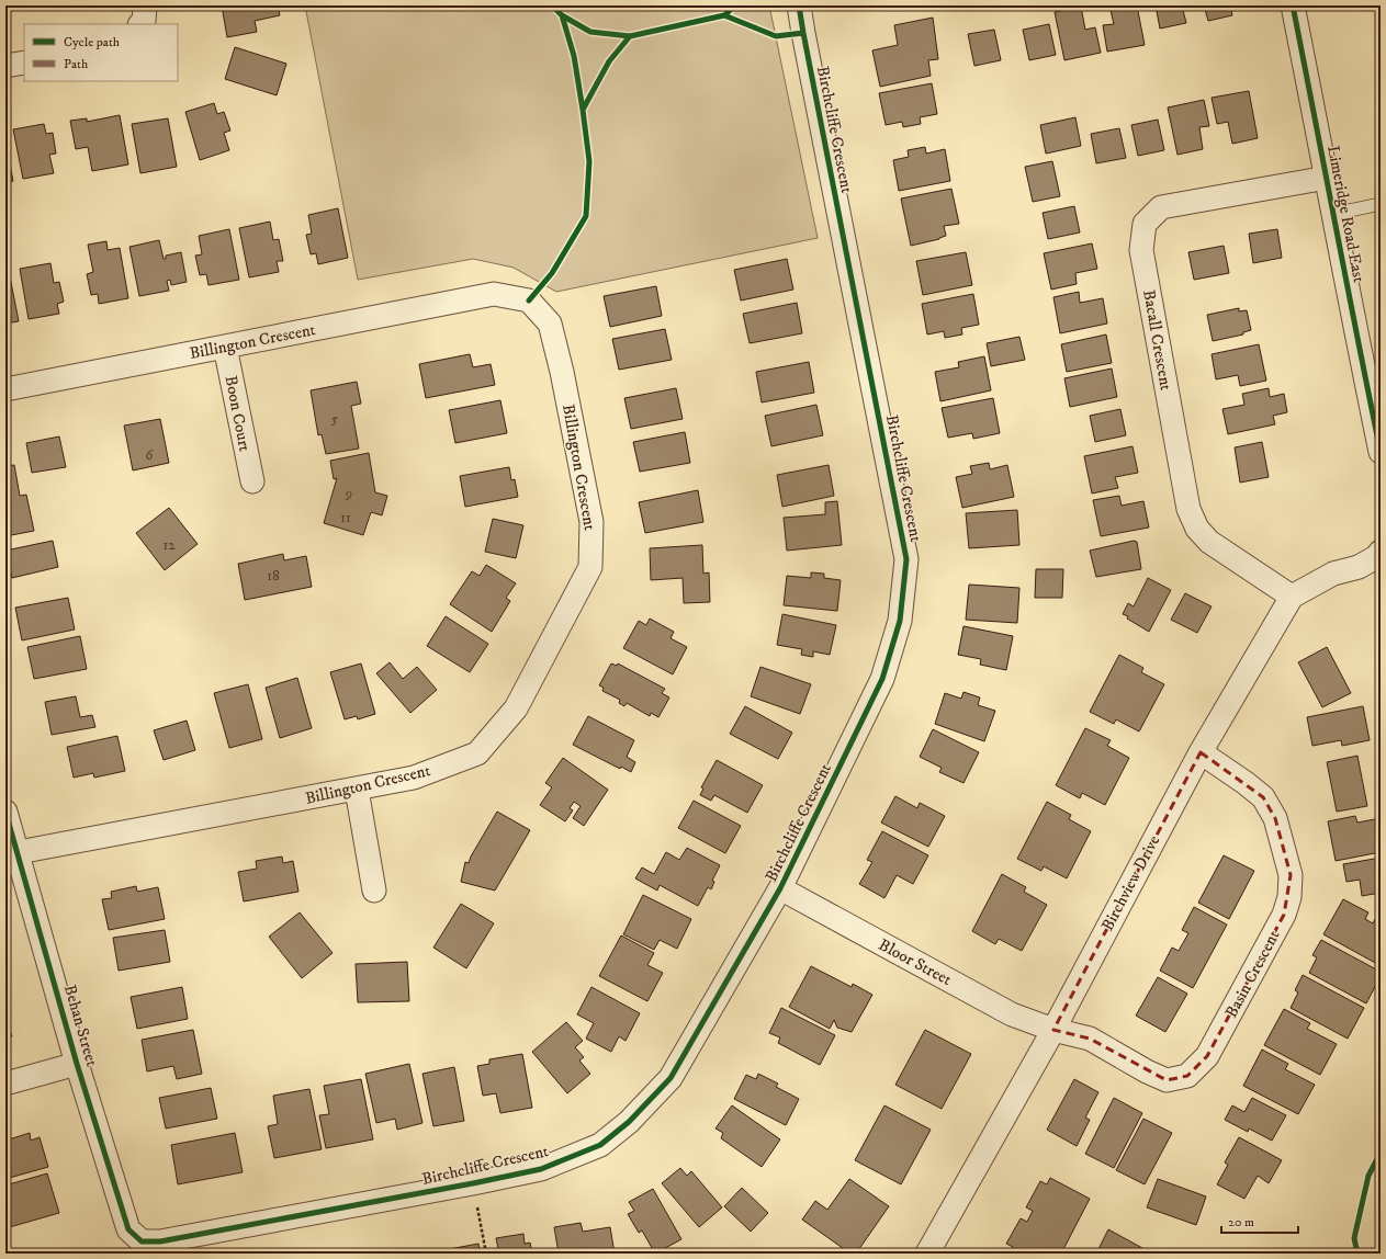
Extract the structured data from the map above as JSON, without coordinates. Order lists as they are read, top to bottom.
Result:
{
  "streets": {
    "street": [
      "Birchcliffe Crescent",
      "Limeridge Road East",
      "Bacall Crescent",
      "Billington Crescent",
      "Boon Court",
      "Birchview Drive",
      "Bloor Street",
      "Basin Crescent",
      "Behan Street"
    ]
  },
  "crossings": [
    ["Birchcliffe Crescent", "Bloor Street"],
    ["Birchcliffe Crescent", "Behan Street"],
    ["Limeridge Road East", "Bacall Crescent"],
    ["Bacall Crescent", "Birchview Drive"],
    ["Billington Crescent", "Boon Court"],
    ["Billington Crescent", "Behan Street"],
    ["Birchview Drive", "Bloor Street"],
    ["Birchview Drive", "Basin Crescent"],
    ["Bloor Street", "Basin Crescent"]
  ],
  "house_numbers": [
    "5",
    "6",
    "9",
    "11",
    "12",
    "18"
  ],
  "legend": ["Cycle path", "Path"],
  "scale_bar": "20 m"
}
